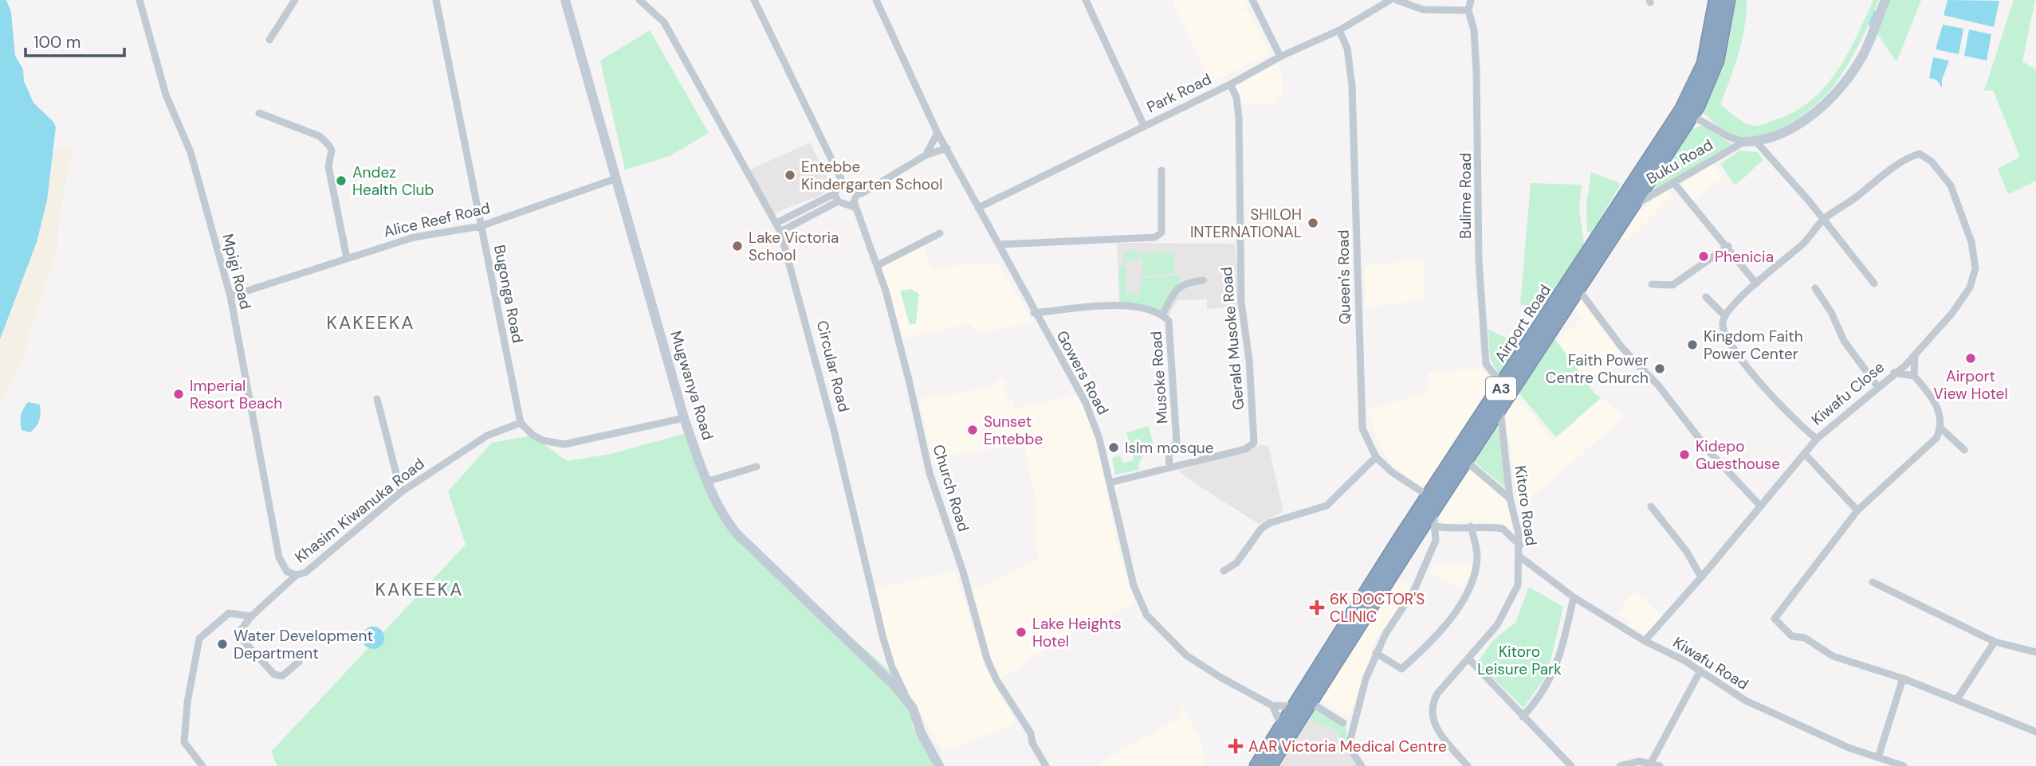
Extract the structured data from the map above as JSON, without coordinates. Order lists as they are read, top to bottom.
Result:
{
  "streets": {
    "highway": ["Airport Road", "A3"],
    "street": [
      "Park Road",
      "Buku Road",
      "Bulime Road",
      "Alice Reef Road",
      "Mpigi Road",
      "Queen's Road",
      "Bugonga Road",
      "Gerald Musoke Road",
      "Circular Road",
      "Gowers Road",
      "Musoke Road",
      "Mugwanya Road",
      "Kiwafu Close",
      "Church Road",
      "Kitoro Road",
      "Khasim Kiwanuka Road",
      "Kiwafu Road"
    ]
  },
  "crossings": [
    ["Park Road", "Queen's Road"],
    ["Park Road", "Gerald Musoke Road"],
    ["Park Road", "Gowers Road"],
    ["Buku Road", "Airport Road"],
    ["Bulime Road", "Airport Road"],
    ["Alice Reef Road", "Mpigi Road"],
    ["Alice Reef Road", "Bugonga Road"],
    ["Alice Reef Road", "Mugwanya Road"],
    ["Mpigi Road", "Khasim Kiwanuka Road"],
    ["Queen's Road", "Airport Road"],
    ["Bugonga Road", "Khasim Kiwanuka Road"],
    ["Airport Road", "Gowers Road"],
    ["Airport Road", "Kitoro Road"],
    ["Gerald Musoke Road", "Gowers Road"],
    ["Gerald Musoke Road", "Musoke Road"],
    ["Circular Road", "Mugwanya Road"],
    ["Gowers Road", "Musoke Road"],
    ["Kiwafu Close", "Kiwafu Road"],
    ["Kitoro Road", "Kiwafu Road"]
  ],
  "districts": ["KAKEEKA", "KAKEEKA"],
  "parks": ["Kitoro Leisure Park"],
  "places": {
    "other": [
      "Entebbe Kindergarten School",
      "Andez Health Club",
      "SHILOH INTERNATIONAL",
      "Lake Victoria School",
      "Phenicia",
      "Kingdom Faith Power Center",
      "Airport View Hotel",
      "Faith Power Centre Church",
      "Imperial Resort Beach",
      "Sunset Entebbe",
      "Islm mosque",
      "Kidepo Guesthouse",
      "Lake Heights Hotel",
      "Water Development Department"
    ],
    "health": ["6K DOCTOR'S CLINIC", "AAR Victoria Medical Centre"]
  },
  "scale_bar": "100 m"
}
